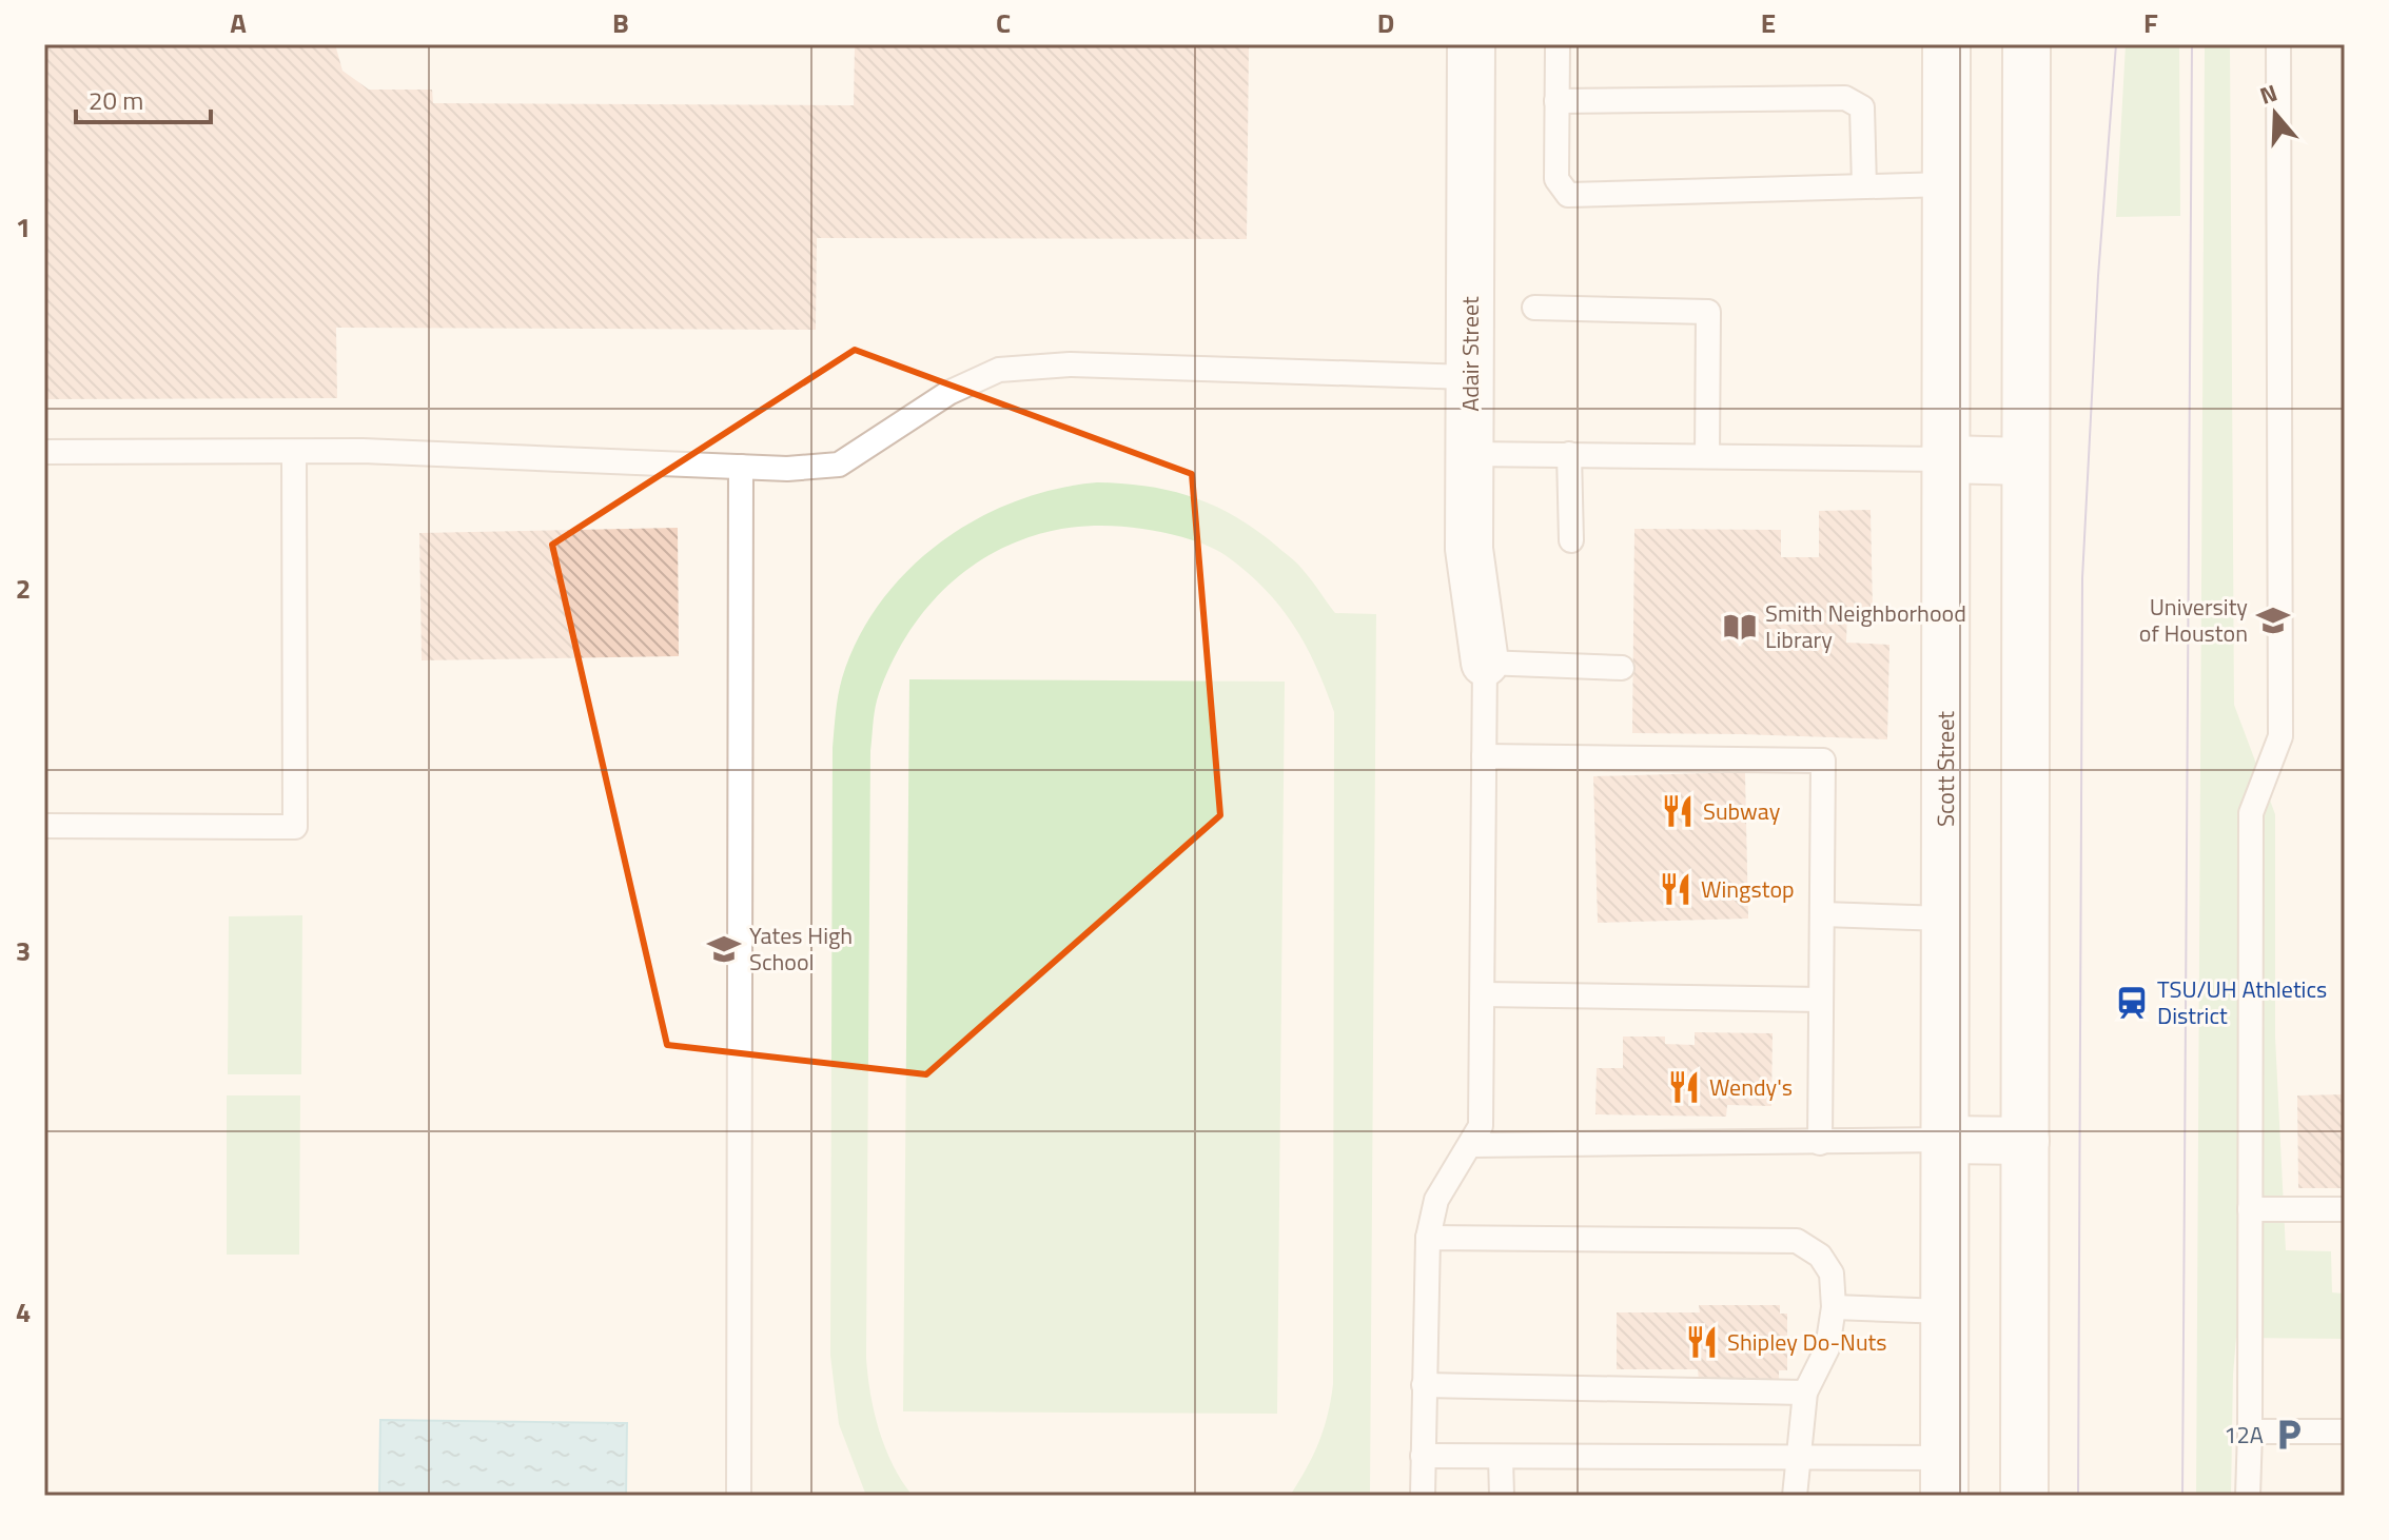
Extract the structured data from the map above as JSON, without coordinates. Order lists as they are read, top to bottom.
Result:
{
  "streets": {
    "main road": ["Adair Street", "Scott Street"]
  },
  "places": {
    "school or university": ["University of Houston", "Yates High School"],
    "library": ["Smith Neighborhood Library"],
    "restaurant": [
      "Subway",
      "Wingstop",
      "Wendy's",
      "Shipley Do-Nuts"
    ],
    "station": ["TSU/UH Athletics District"],
    "parking": ["12A"]
  },
  "scale_bar": "20 m",
  "north": "top",
  "grid": {
    "columns": [
      "A",
      "B",
      "C",
      "D",
      "E",
      "F"
    ],
    "rows": [
      "1",
      "2",
      "3",
      "4"
    ]
  }
}
